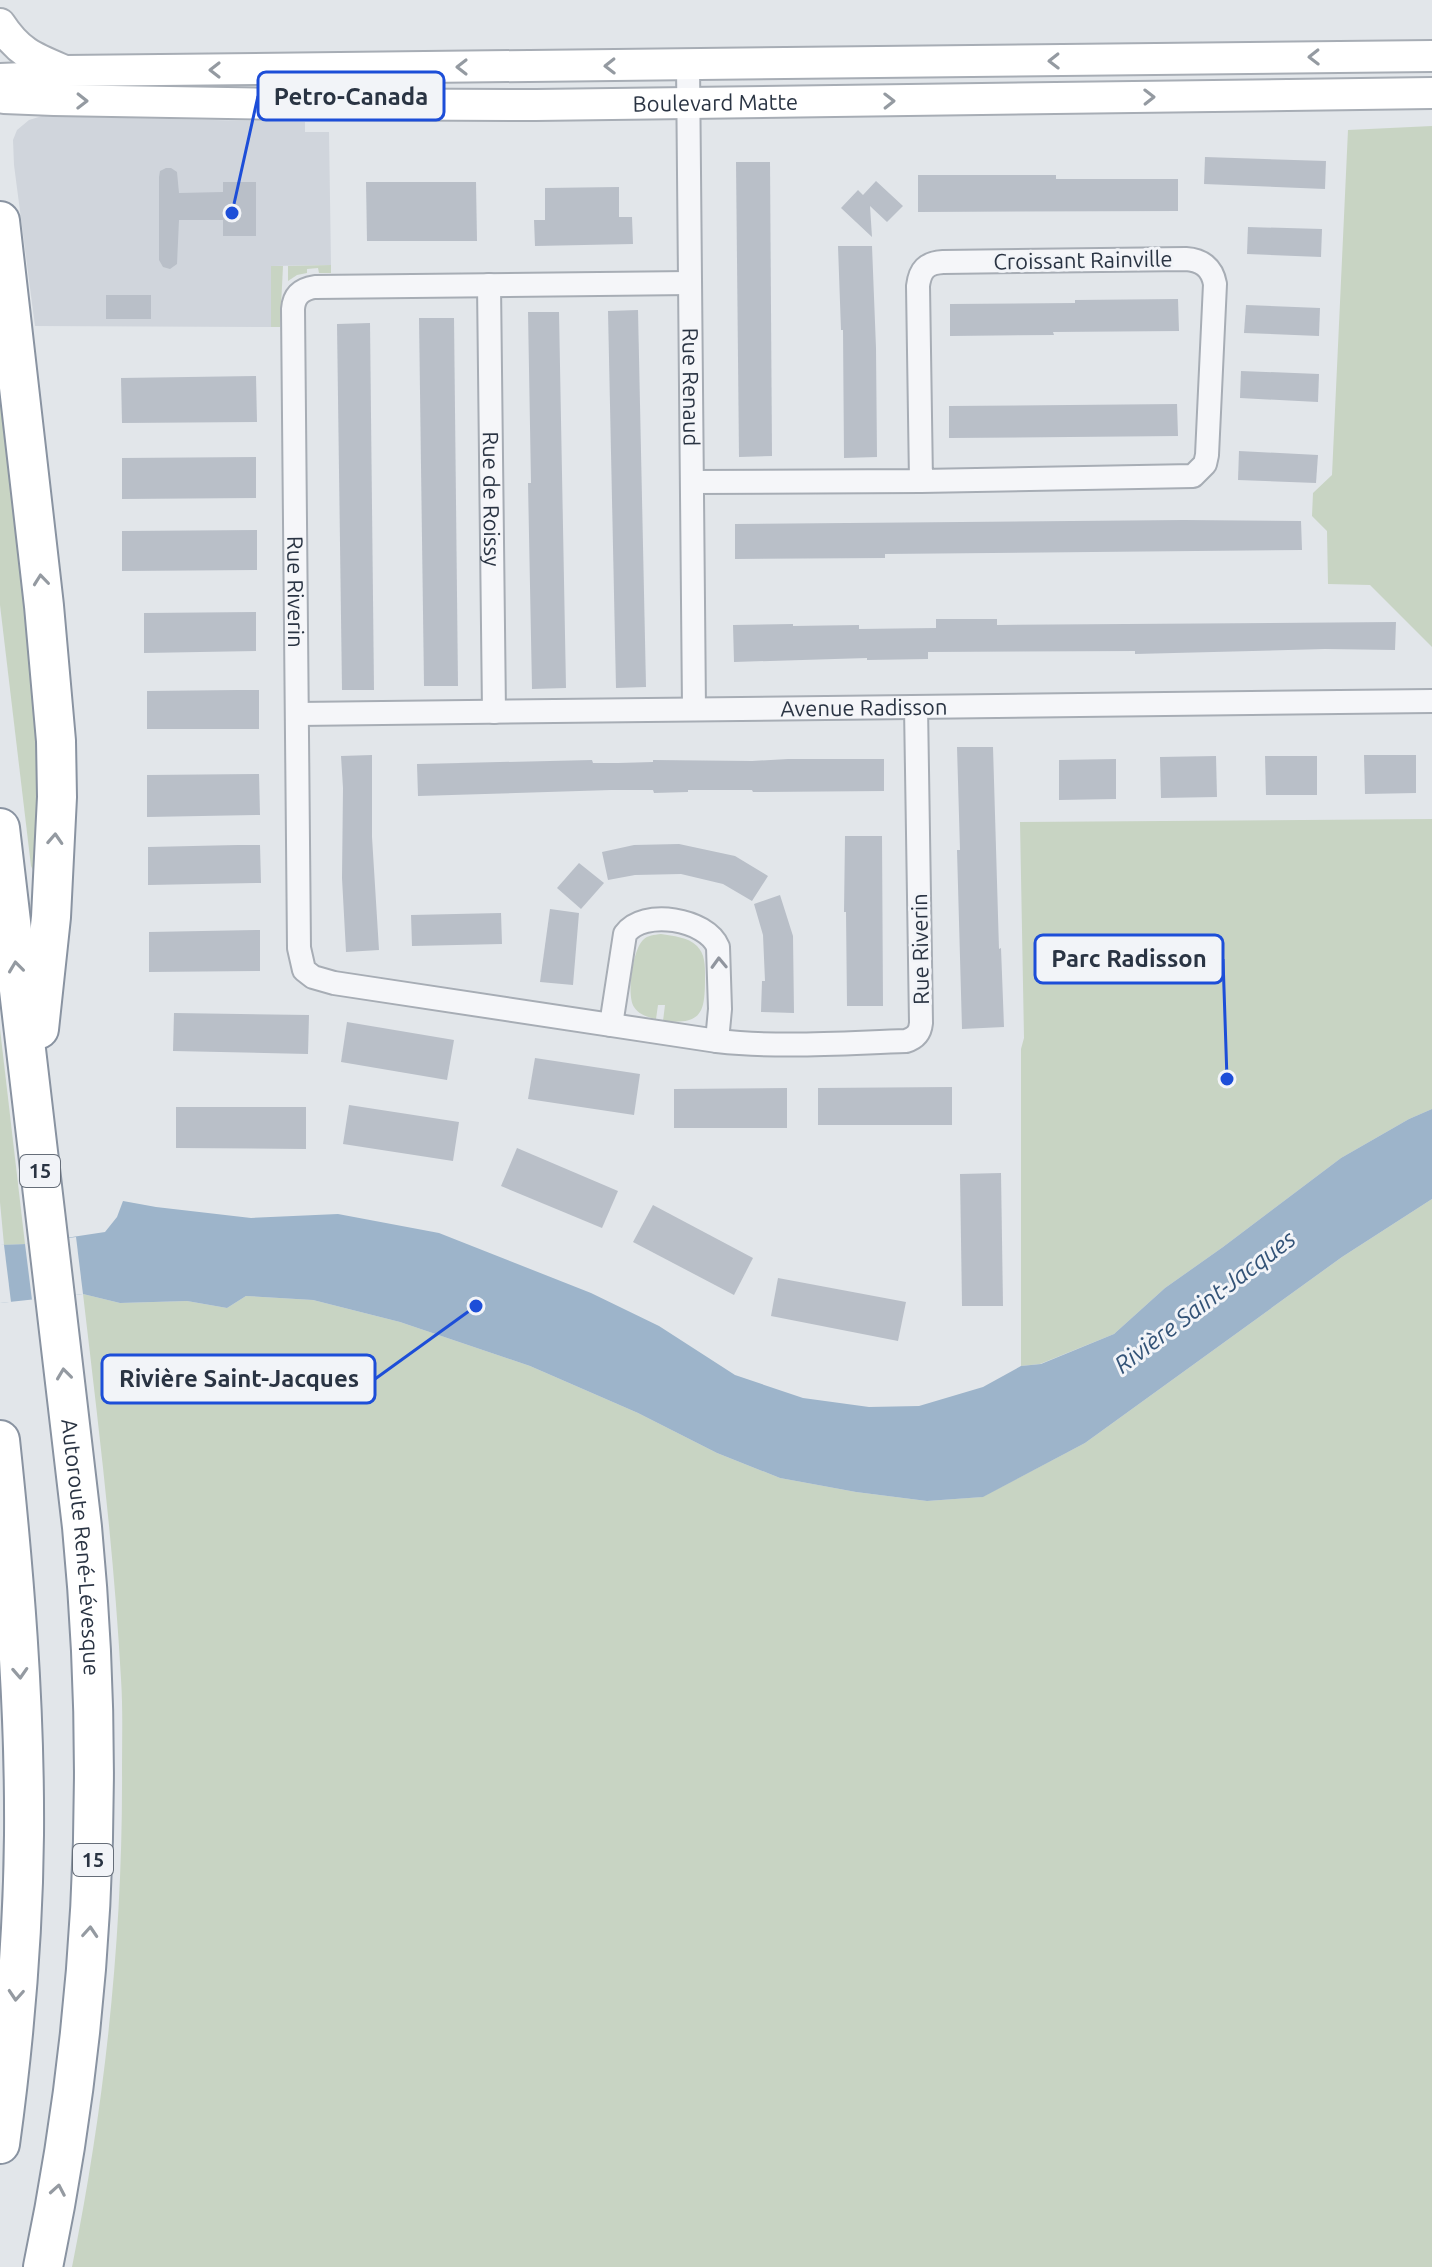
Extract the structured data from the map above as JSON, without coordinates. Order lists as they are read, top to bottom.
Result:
{
  "streets": {
    "highway": ["15", "Autoroute René-Lévesque"],
    "main road": ["Boulevard Matte"],
    "street": [
      "Croissant Rainville",
      "Rue Renaud",
      "Rue de Roissy",
      "Rue Riverin",
      "Avenue Radisson"
    ]
  },
  "crossings": [
    ["Boulevard Matte", "Rue Renaud"],
    ["Croissant Rainville", "Rue Renaud"],
    ["Rue Renaud", "Rue Riverin"],
    ["Rue Renaud", "Avenue Radisson"],
    ["Rue de Roissy", "Rue Riverin"],
    ["Rue de Roissy", "Avenue Radisson"],
    ["Rue Riverin", "Avenue Radisson"]
  ],
  "water": ["Rivière Saint-Jacques"],
  "places": ["Petro-Canada", "Parc Radisson", "Rivière Saint-Jacques"]
}
